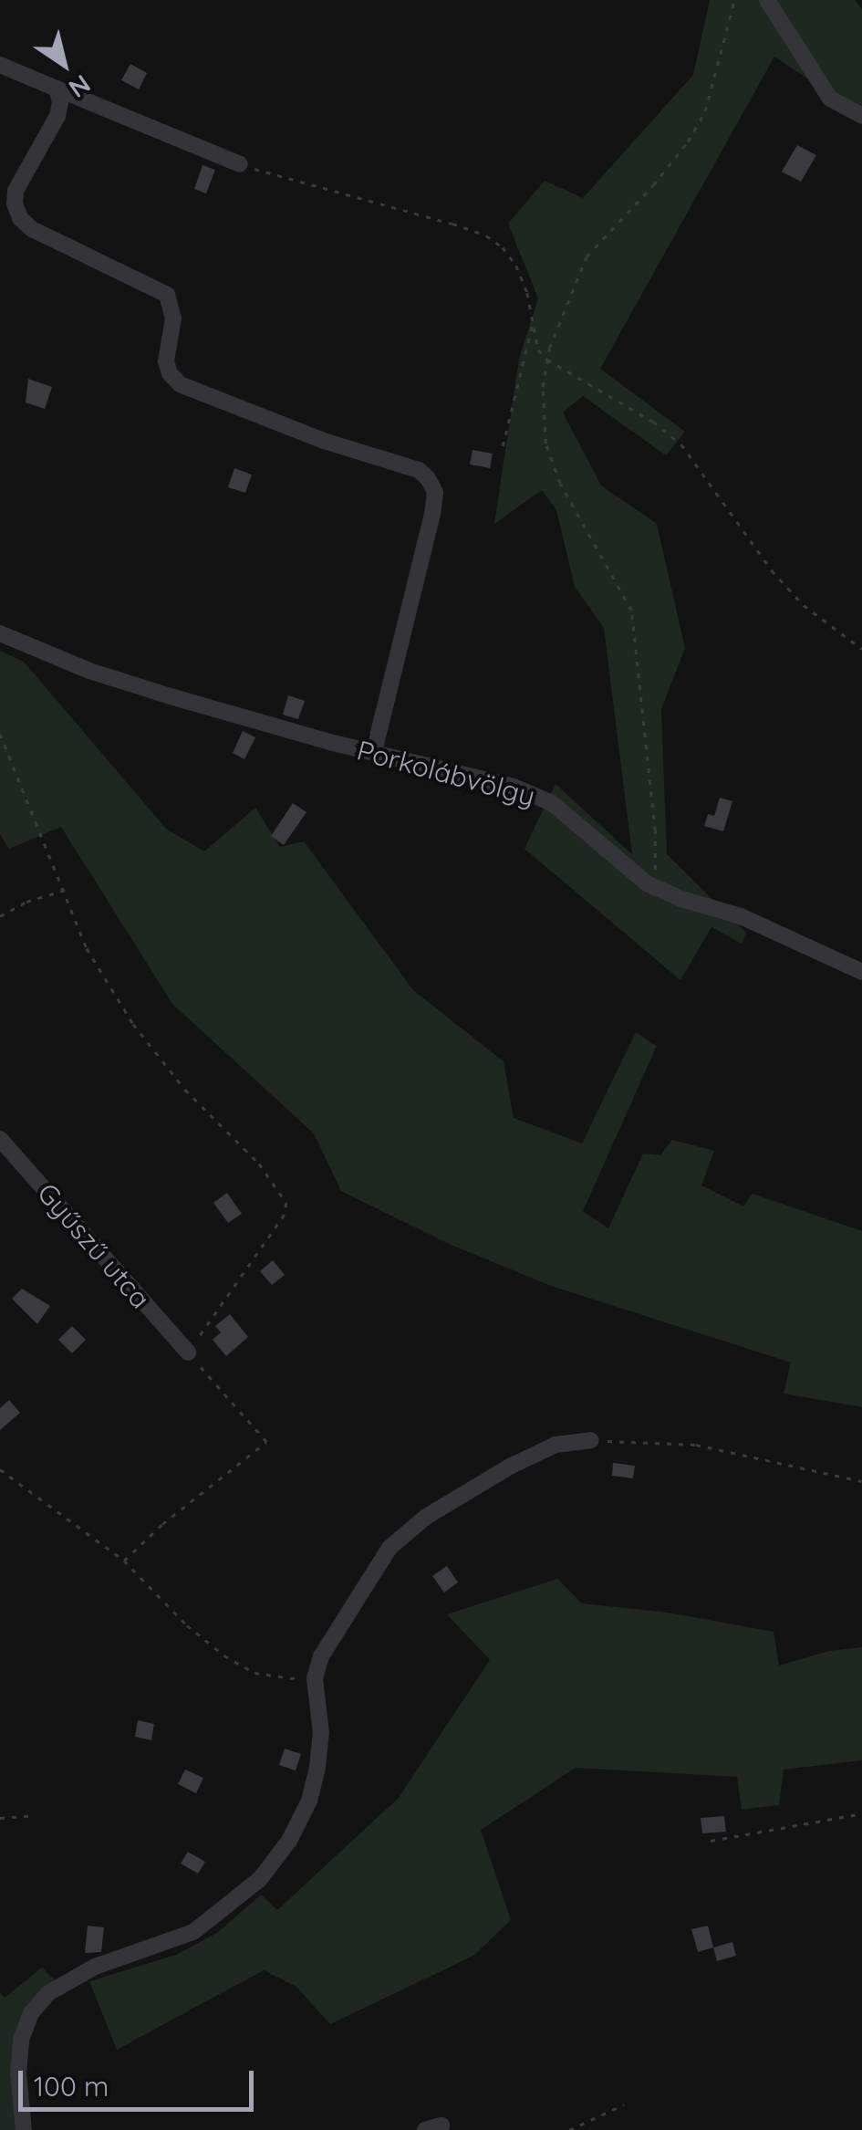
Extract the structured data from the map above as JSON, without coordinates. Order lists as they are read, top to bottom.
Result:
{
  "streets": {
    "street": ["Porkolábvölgy", "Gyűszű utca"]
  },
  "scale_bar": "100 m",
  "north": "bottom right"
}
